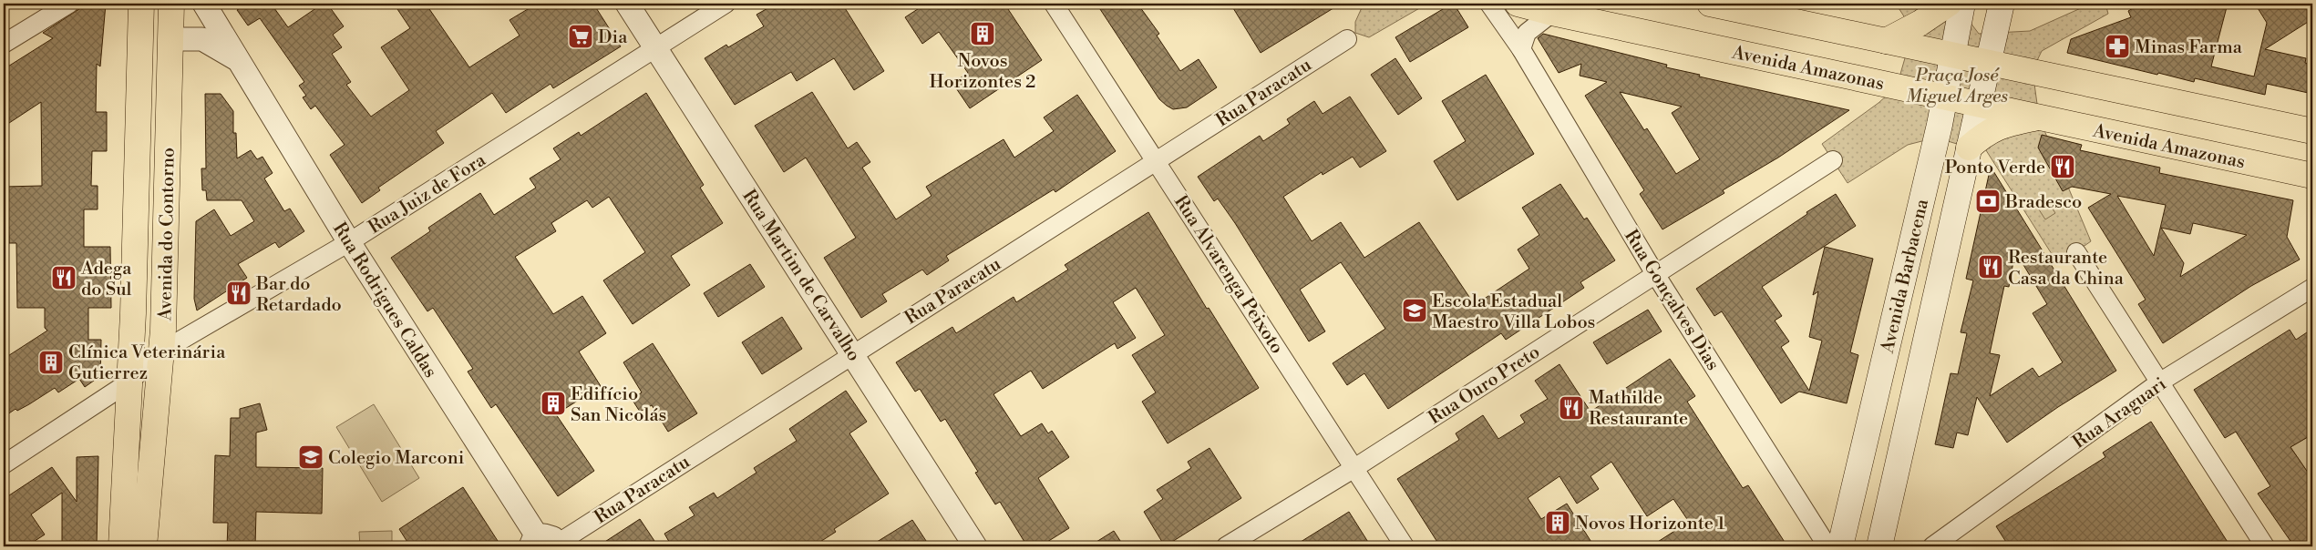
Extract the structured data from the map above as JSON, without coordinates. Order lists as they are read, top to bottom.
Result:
{
  "streets": {
    "main road": ["Avenida Amazonas", "Avenida do Contorno", "Avenida Barbacena"],
    "street": [
      "Rua Paracatu",
      "Rua Juiz de Fora",
      "Rua Alvarenga Peixoto",
      "Rua Martim de Carvalho",
      "Rua Rodrigues Caldas",
      "Rua Gonçalves Dias",
      "Rua Ouro Preto",
      "Rua Araguari"
    ]
  },
  "crossings": [
    ["Avenida Amazonas", "Avenida Barbacena"],
    ["Rua Paracatu", "Rua Alvarenga Peixoto"],
    ["Rua Paracatu", "Rua Martim de Carvalho"],
    ["Rua Paracatu", "Rua Rodrigues Caldas"],
    ["Rua Juiz de Fora", "Avenida do Contorno"],
    ["Rua Juiz de Fora", "Rua Martim de Carvalho"],
    ["Rua Juiz de Fora", "Rua Rodrigues Caldas"],
    ["Avenida do Contorno", "Rua Rodrigues Caldas"],
    ["Rua Alvarenga Peixoto", "Rua Ouro Preto"],
    ["Rua Gonçalves Dias", "Rua Ouro Preto"]
  ],
  "parks": ["Praça José Miguel Arges"],
  "places": {
    "building": [
      "Novos Horizontes 2",
      "Clínica Veterinária Gutierrez",
      "Edifício San Nicolás",
      "Novos Horizonte 1"
    ],
    "supermarket": ["Dia"],
    "pharmacy": ["Minas Farma"],
    "restaurant": [
      "Ponto Verde",
      "Restaurante Casa da China",
      "Adega do Sul",
      "Bar do Retardado",
      "Mathilde Restaurante"
    ],
    "bank": ["Bradesco"],
    "school or university": ["Escola Estadual Maestro Villa Lobos", "Colegio Marconi"]
  }
}
